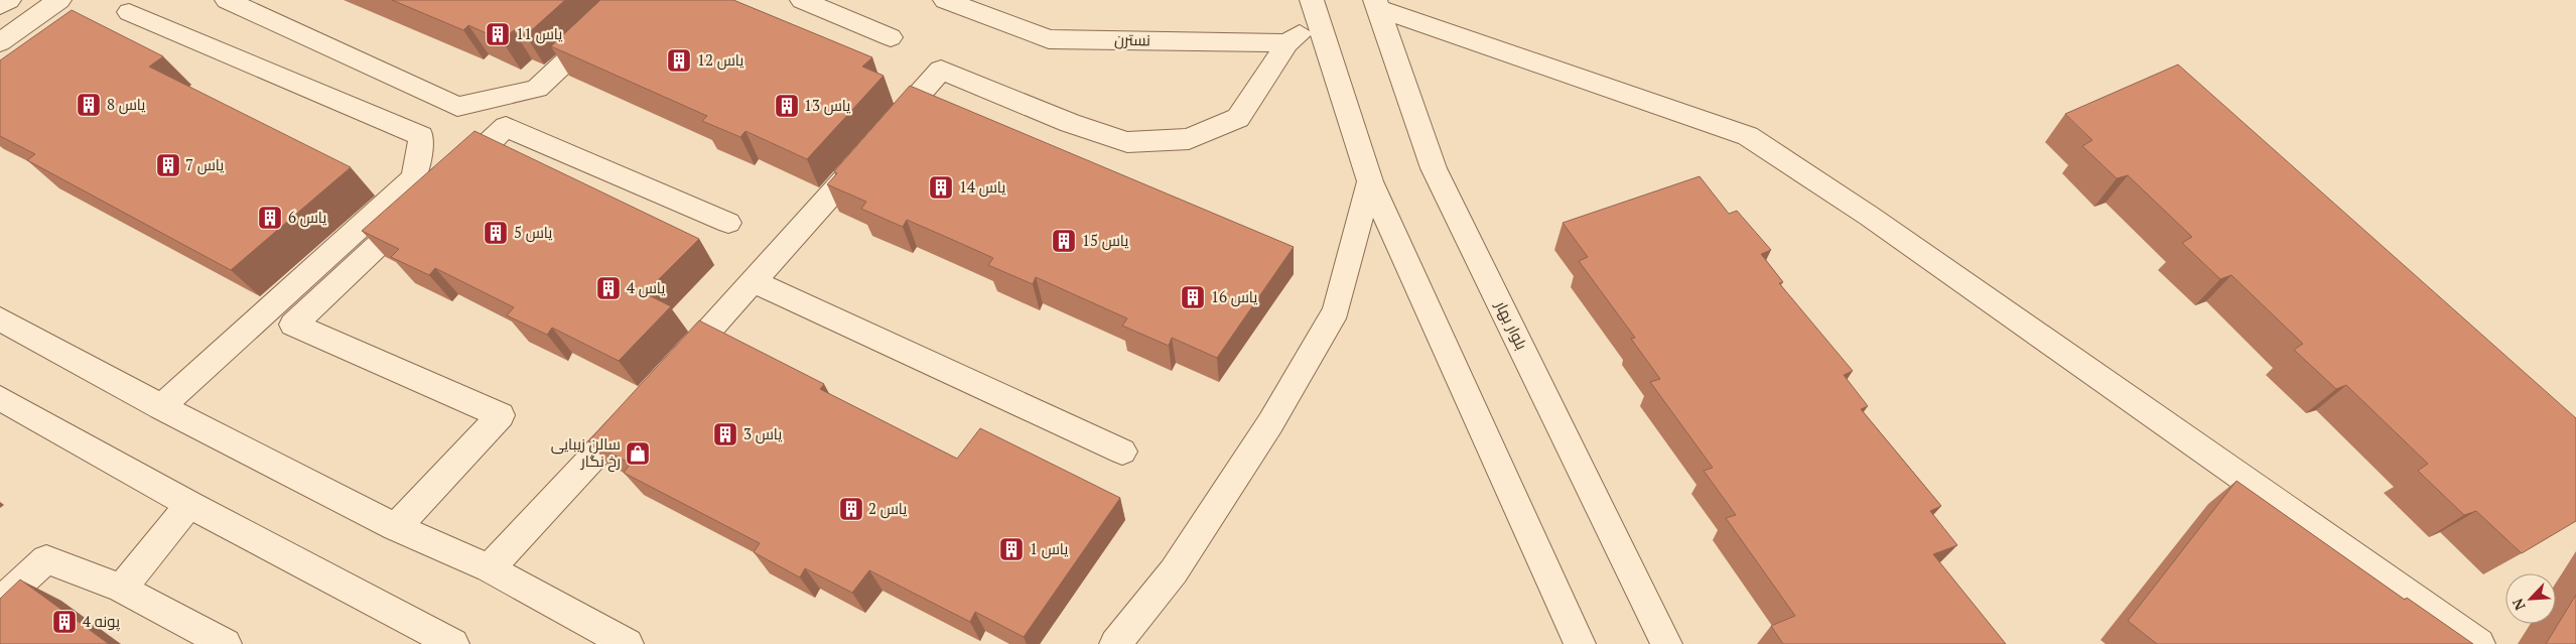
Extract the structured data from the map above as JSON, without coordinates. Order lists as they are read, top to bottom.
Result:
{
  "streets": {
    "street": ["نسترن", "بلوار بهار"]
  },
  "places": {
    "building": [
      "یاس 11",
      "یاس 12",
      "یاس 8",
      "یاس 13",
      "یاس 7",
      "یاس 14",
      "یاس 6",
      "یاس 5",
      "یاس 15",
      "یاس 4",
      "یاس 16",
      "یاس 3",
      "یاس 2",
      "یاس 1",
      "پونه 4"
    ],
    "shop": ["سالن زیبایی رخ‌ نگار"]
  },
  "north": "bottom left"
}
